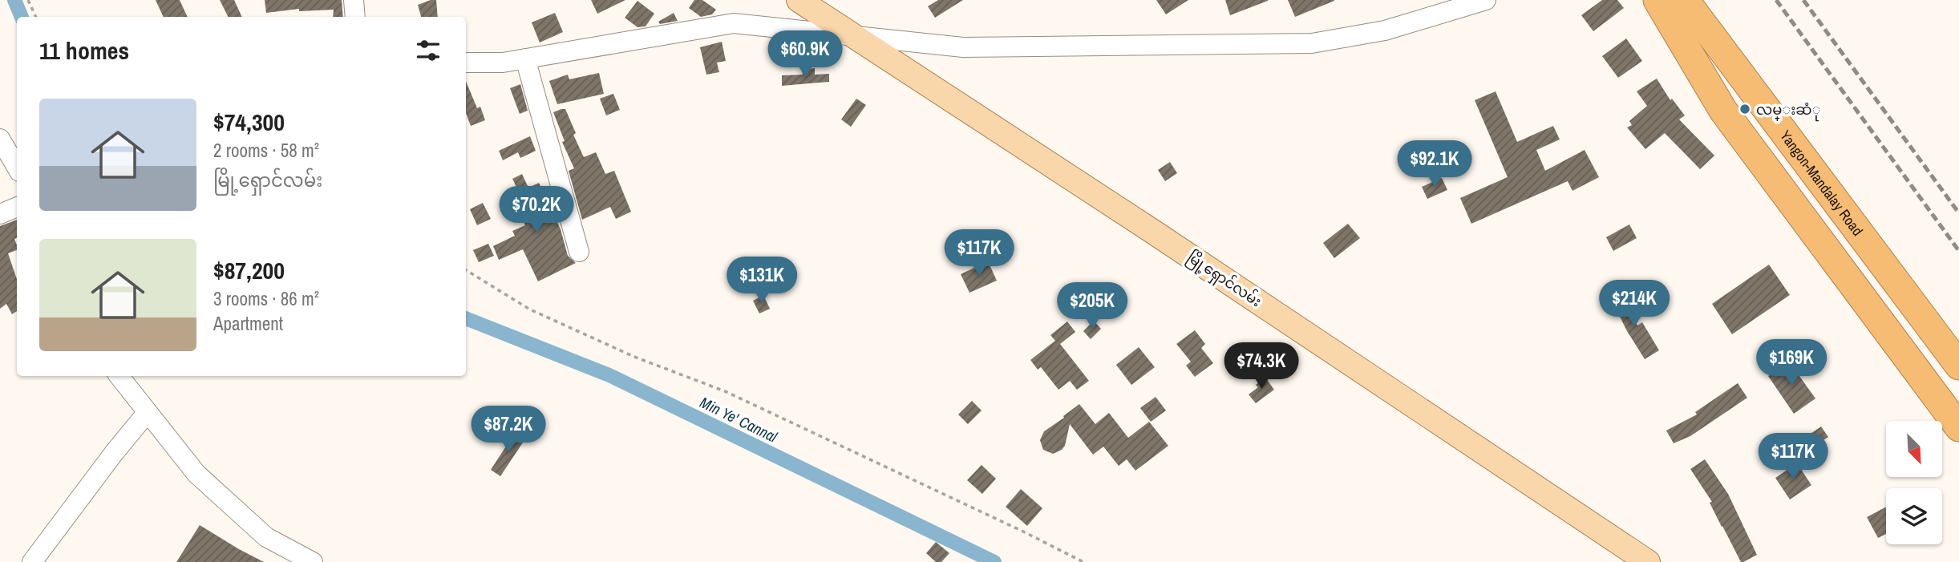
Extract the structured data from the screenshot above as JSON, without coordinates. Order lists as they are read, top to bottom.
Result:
{
  "streets": {
    "highway": ["Yangon-Mandalay Road"],
    "main road": ["မြို့ရှောင်လမ်း"]
  },
  "water": ["Min Ye' Cannal"],
  "places": ["လမ္းဆံု"],
  "north": "bottom right",
  "page": {
    "heading": "11 homes",
    "price": [
      "$60.9K",
      "$92.1K",
      "$70.2K",
      "$117K",
      "$131K",
      "$214K",
      "$205K",
      "$169K",
      "$74.3K",
      "$87.2K",
      "$117K"
    ],
    "list": [
      {
        "name": "$74,300",
        "note": "2 rooms · 58 m² · မြို့ရှောင်လမ်း"
      },
      {
        "name": "$87,200",
        "note": "3 rooms · 86 m² · Apartment"
      }
    ]
  }
}
